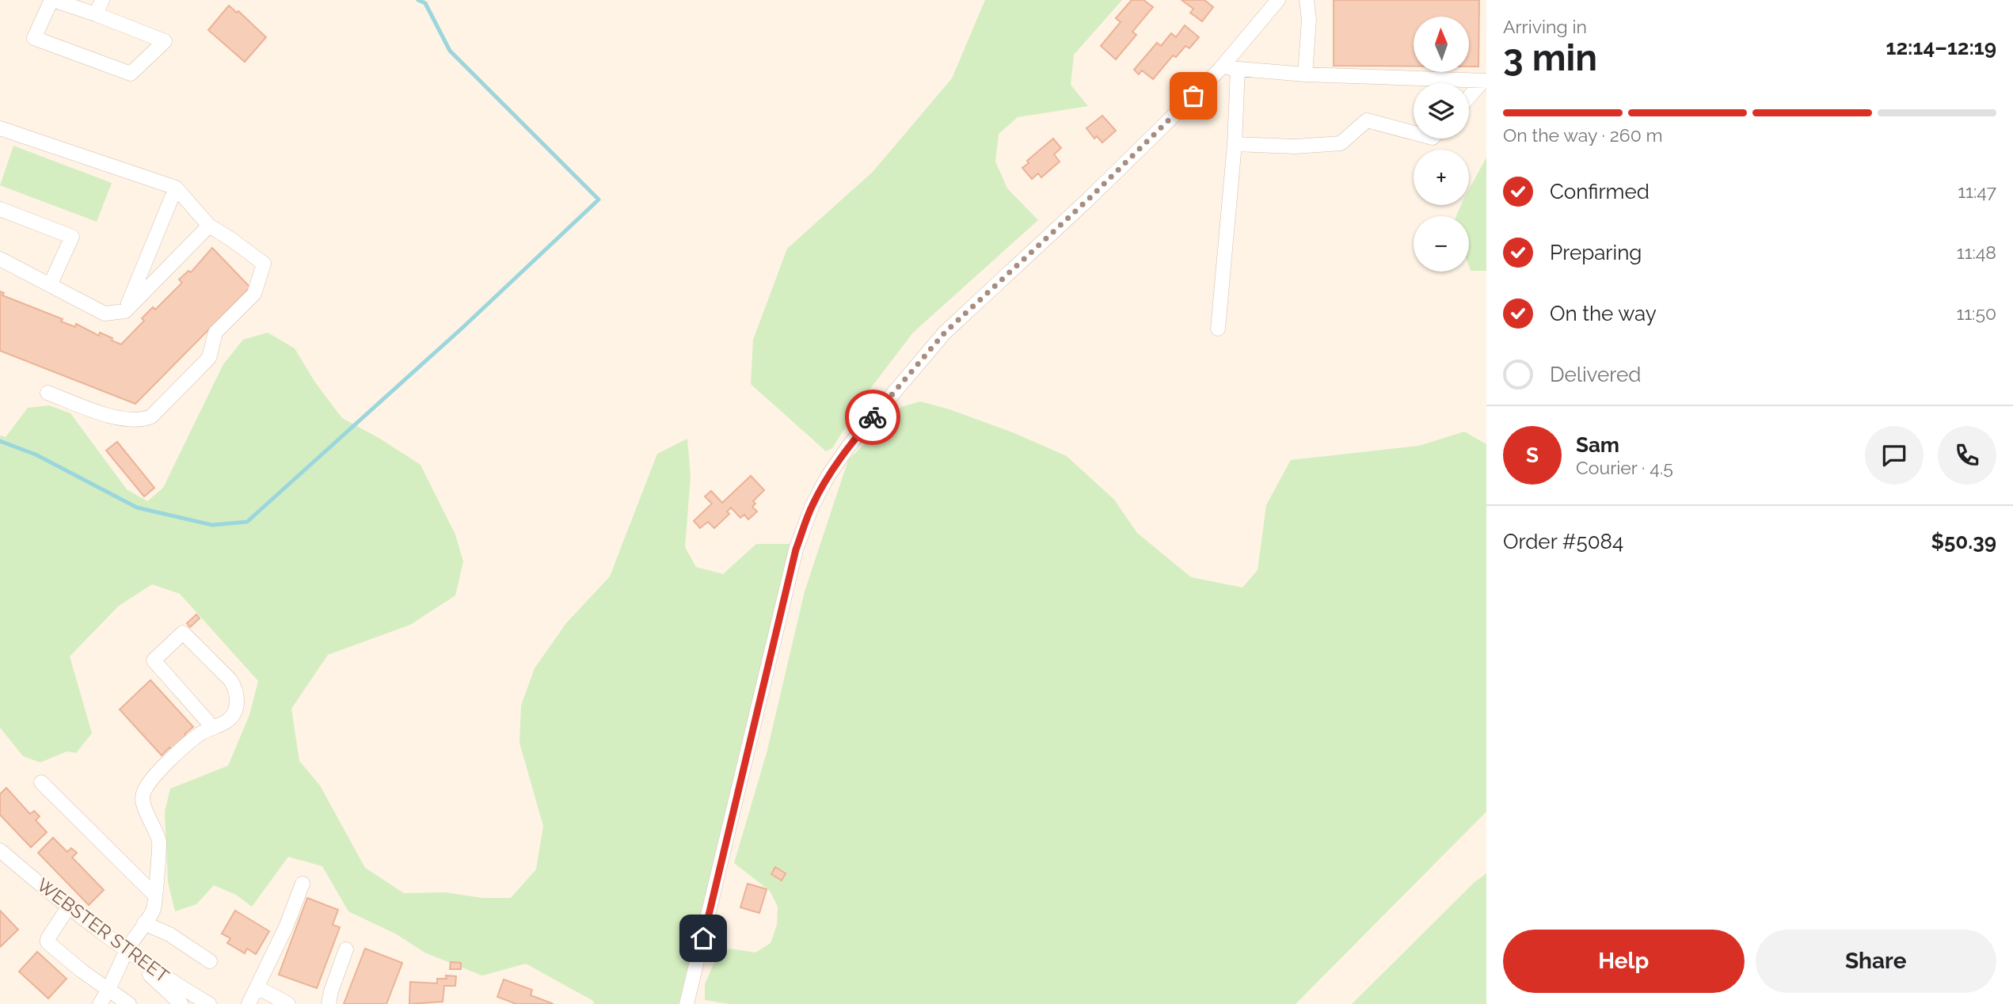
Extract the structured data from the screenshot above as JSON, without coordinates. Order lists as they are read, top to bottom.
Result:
{
  "streets": {
    "street": ["WEBSTER STREET"]
  },
  "north": "top",
  "page": {
    "heading": ["3 min", "Arriving in", "12:14–12:19"],
    "panel": [
      "Sam",
      "Courier · 4.5",
      "Order #5084",
      "$50.39"
    ],
    "map_buttons": ["+", "−"],
    "bar": "On the way · 260 m",
    "list": [
      ["Confirmed", "11:47"],
      ["Preparing", "11:48"],
      ["On the way", "11:50"],
      "Delivered"
    ],
    "round": "S",
    "buttons": ["Help", "Share"]
  }
}
